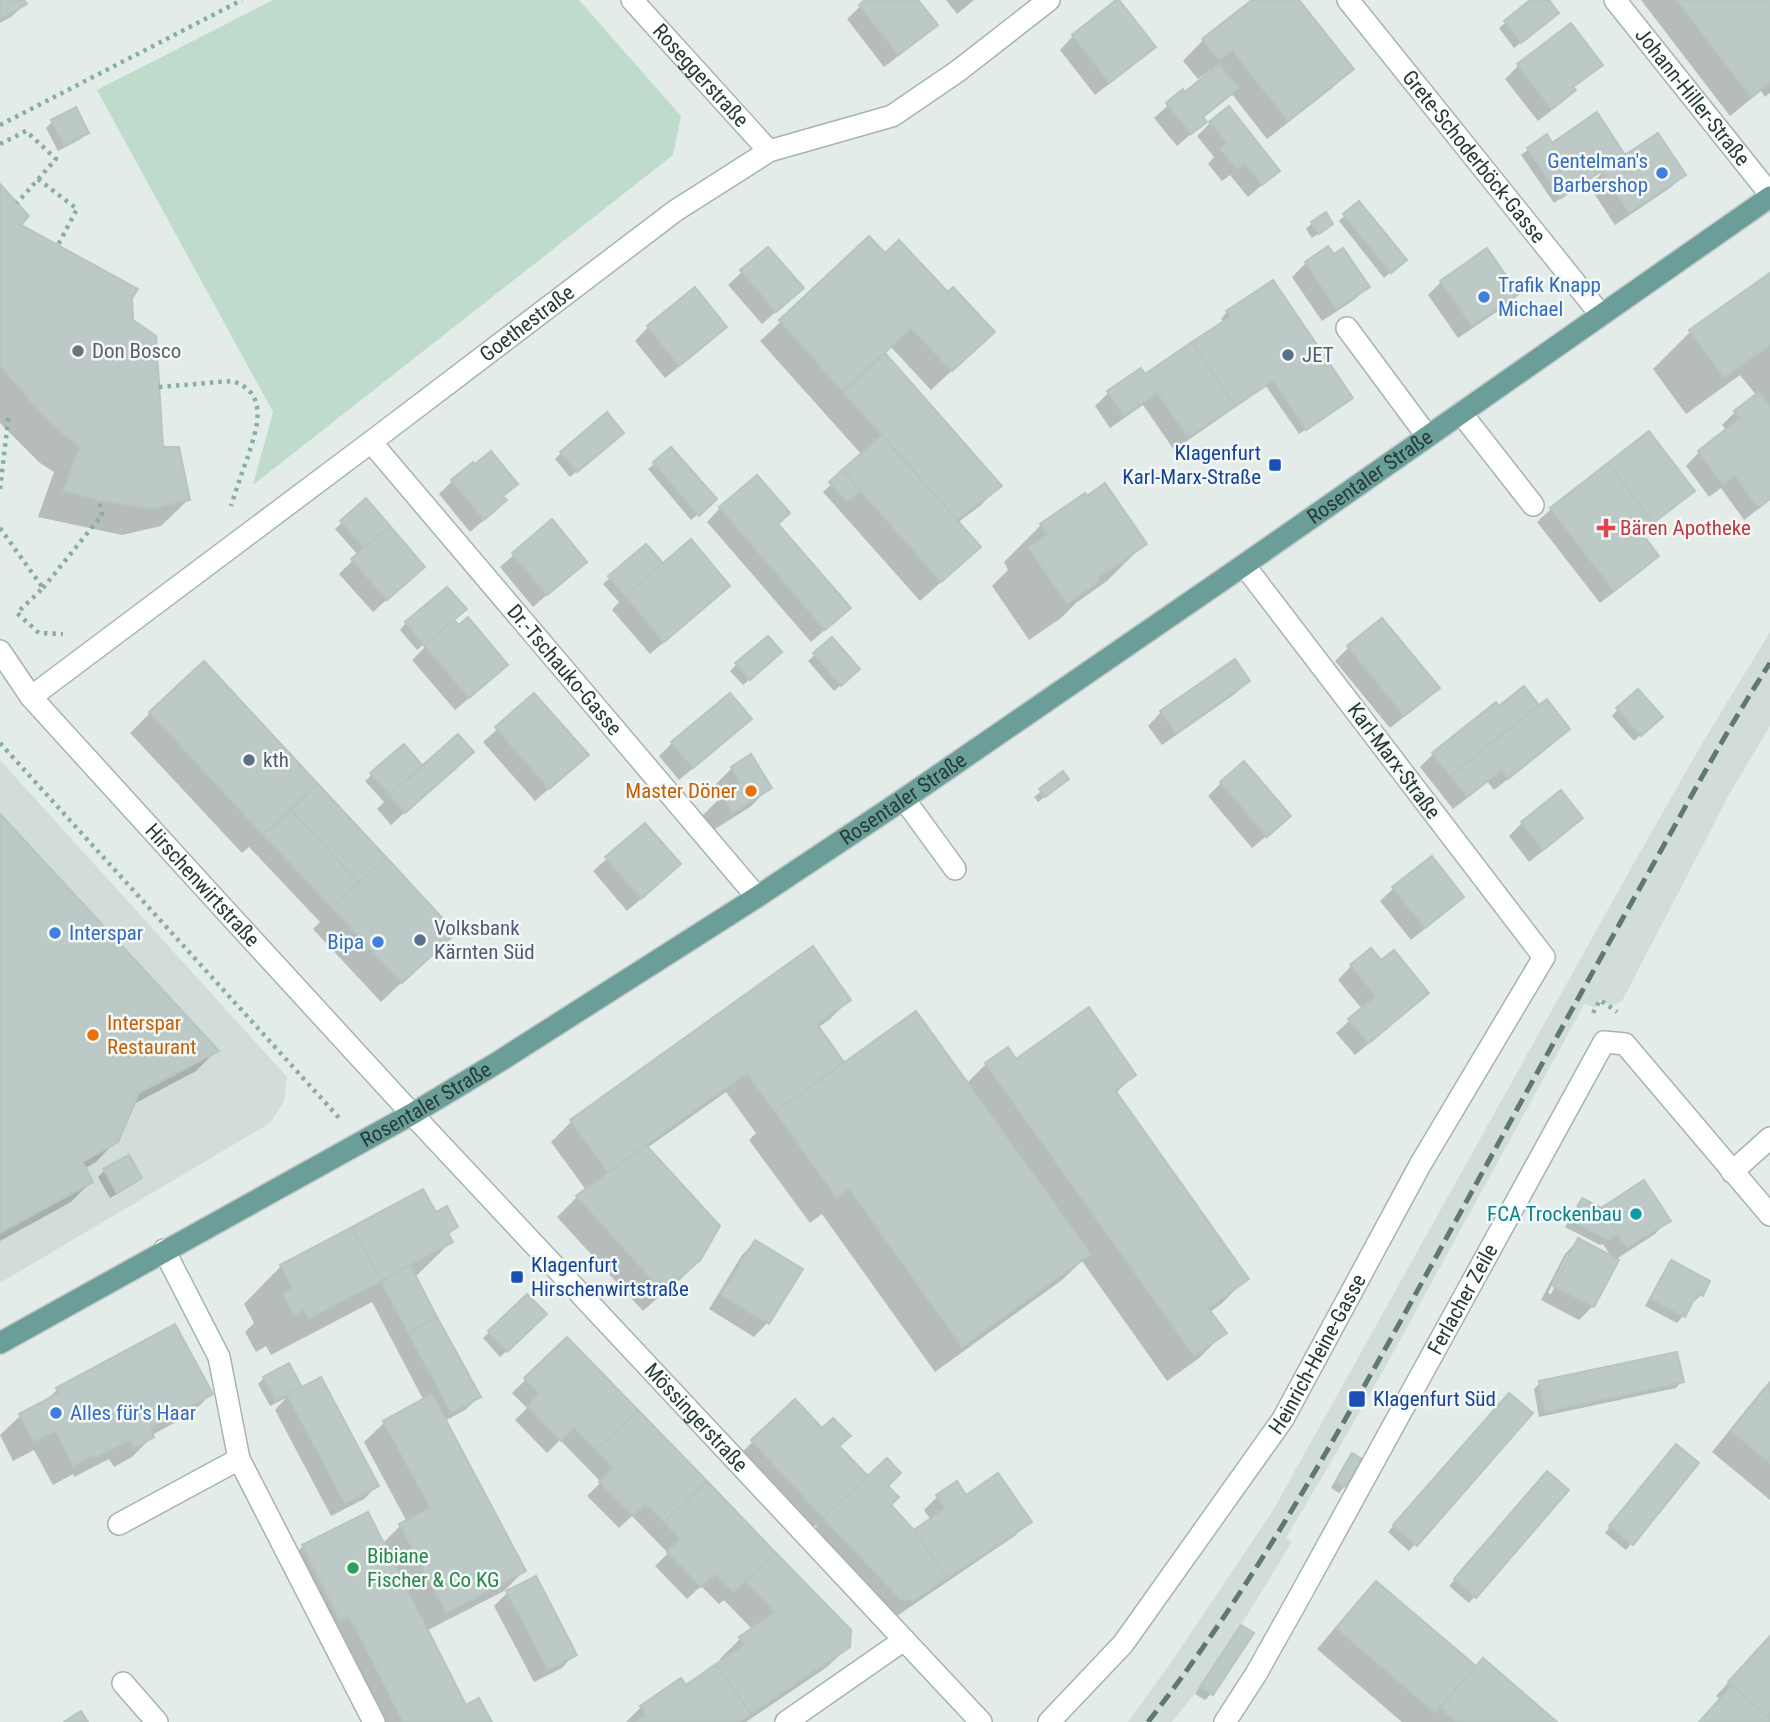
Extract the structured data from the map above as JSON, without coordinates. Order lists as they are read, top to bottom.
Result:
{
  "streets": {
    "main road": ["Rosentaler Straße"],
    "street": [
      "Roseggerstraße",
      "Johann-Hiller-Straße",
      "Grete-Schoderböck-Gasse",
      "Goethestraße",
      "Dr.-Tschauko-Gasse",
      "Karl-Marx-Straße",
      "Hirschenwirtstraße",
      "Ferlacher Zeile",
      "Heinrich-Heine-Gasse",
      "Mössingerstraße"
    ]
  },
  "crossings": [
    ["Roseggerstraße", "Goethestraße"],
    ["Johann-Hiller-Straße", "Rosentaler Straße"],
    ["Grete-Schoderböck-Gasse", "Rosentaler Straße"],
    ["Goethestraße", "Dr.-Tschauko-Gasse"],
    ["Goethestraße", "Hirschenwirtstraße"],
    ["Rosentaler Straße", "Dr.-Tschauko-Gasse"],
    ["Rosentaler Straße", "Karl-Marx-Straße"],
    ["Rosentaler Straße", "Hirschenwirtstraße"],
    ["Rosentaler Straße", "Mössingerstraße"],
    ["Karl-Marx-Straße", "Heinrich-Heine-Gasse"],
    ["Hirschenwirtstraße", "Mössingerstraße"]
  ],
  "places": {
    "other": [
      "Gentelman's Barbershop",
      "Trafik Knapp Michael",
      "Don Bosco",
      "JET",
      "kth",
      "Master Döner",
      "Interspar",
      "Volksbank Kärnten Süd",
      "Bipa",
      "Interspar Restaurant",
      "FCA Trockenbau",
      "Alles für's Haar",
      "Bibiane Fischer & Co KG"
    ],
    "transit": ["Klagenfurt Karl-Marx-Straße", "Klagenfurt Hirschenwirtstraße", "Klagenfurt Süd"],
    "health": ["Bären Apotheke"]
  }
}
